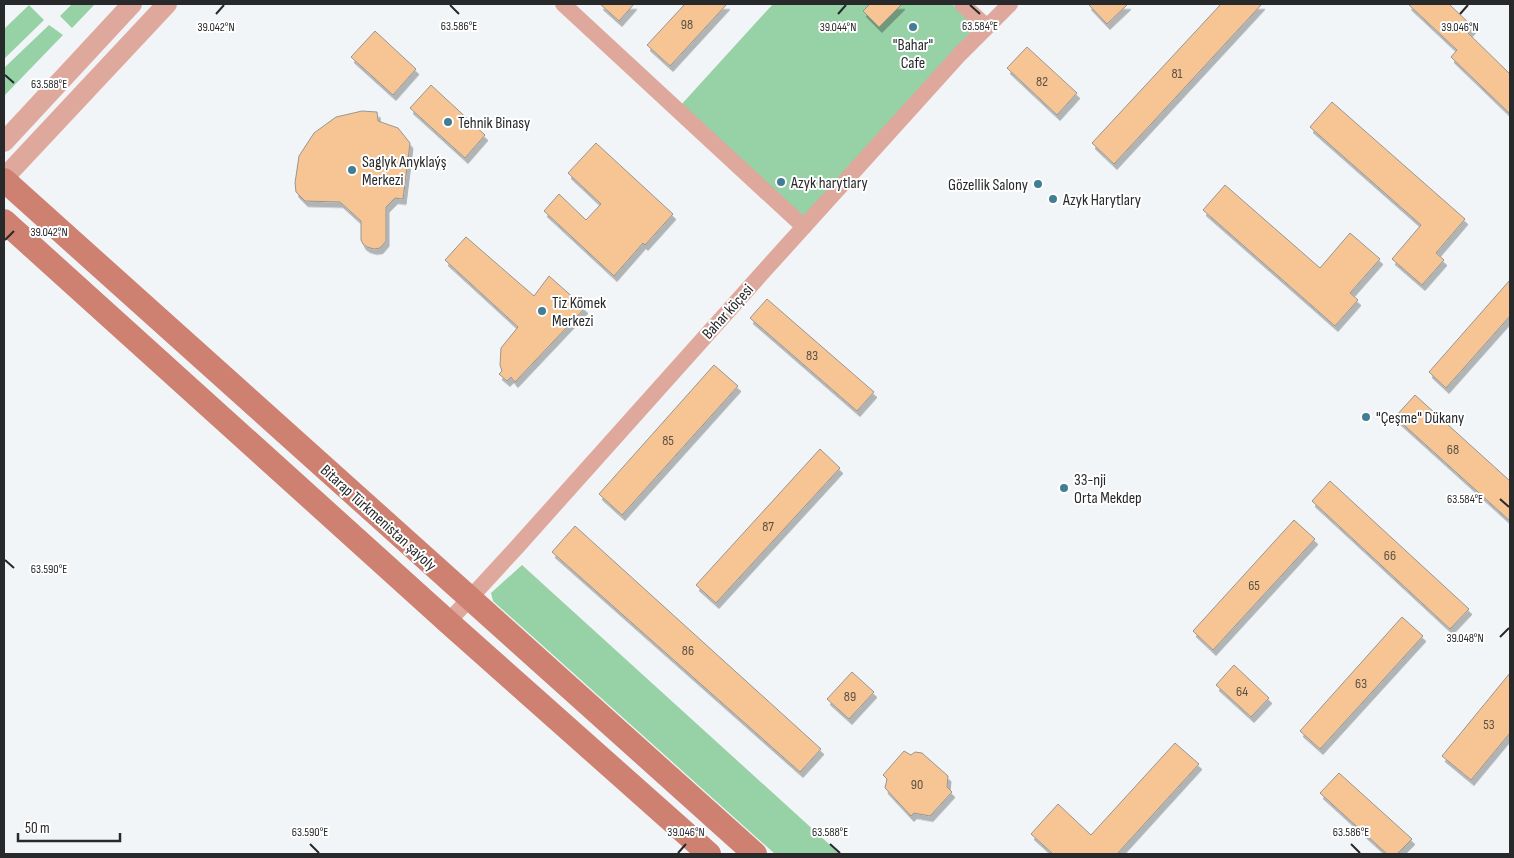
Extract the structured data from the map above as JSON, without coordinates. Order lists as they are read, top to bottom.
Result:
{
  "streets": {
    "main road": ["Bitarap Türkmenistan şaýoly"],
    "street": ["Bahar köçesi"]
  },
  "crossings": [
    ["Bahar köçesi", "Bitarap Türkmenistan şaýoly"]
  ],
  "places": [
    "\"Bahar\" Cafe",
    "Tehnik Binasy",
    "Saglyk Anyklaýş Merkezi",
    "Azyk harytlary",
    "Gözellik Salony",
    "Azyk Harytlary",
    "Tiz Kömek Merkezi",
    "\"Çeşme\" Dükany",
    "33-nji Orta Mekdep"
  ],
  "house_numbers": [
    "98",
    "81",
    "82",
    "83",
    "85",
    "68",
    "87",
    "66",
    "65",
    "86",
    "63",
    "64",
    "89",
    "53",
    "90"
  ],
  "scale_bar": "50 m",
  "coordinates": [
    "63.586°E",
    "63.584°E",
    "39.042°N",
    "39.044°N",
    "39.046°N",
    "63.588°E",
    "63.590°E",
    "39.048°N"
  ]
}
